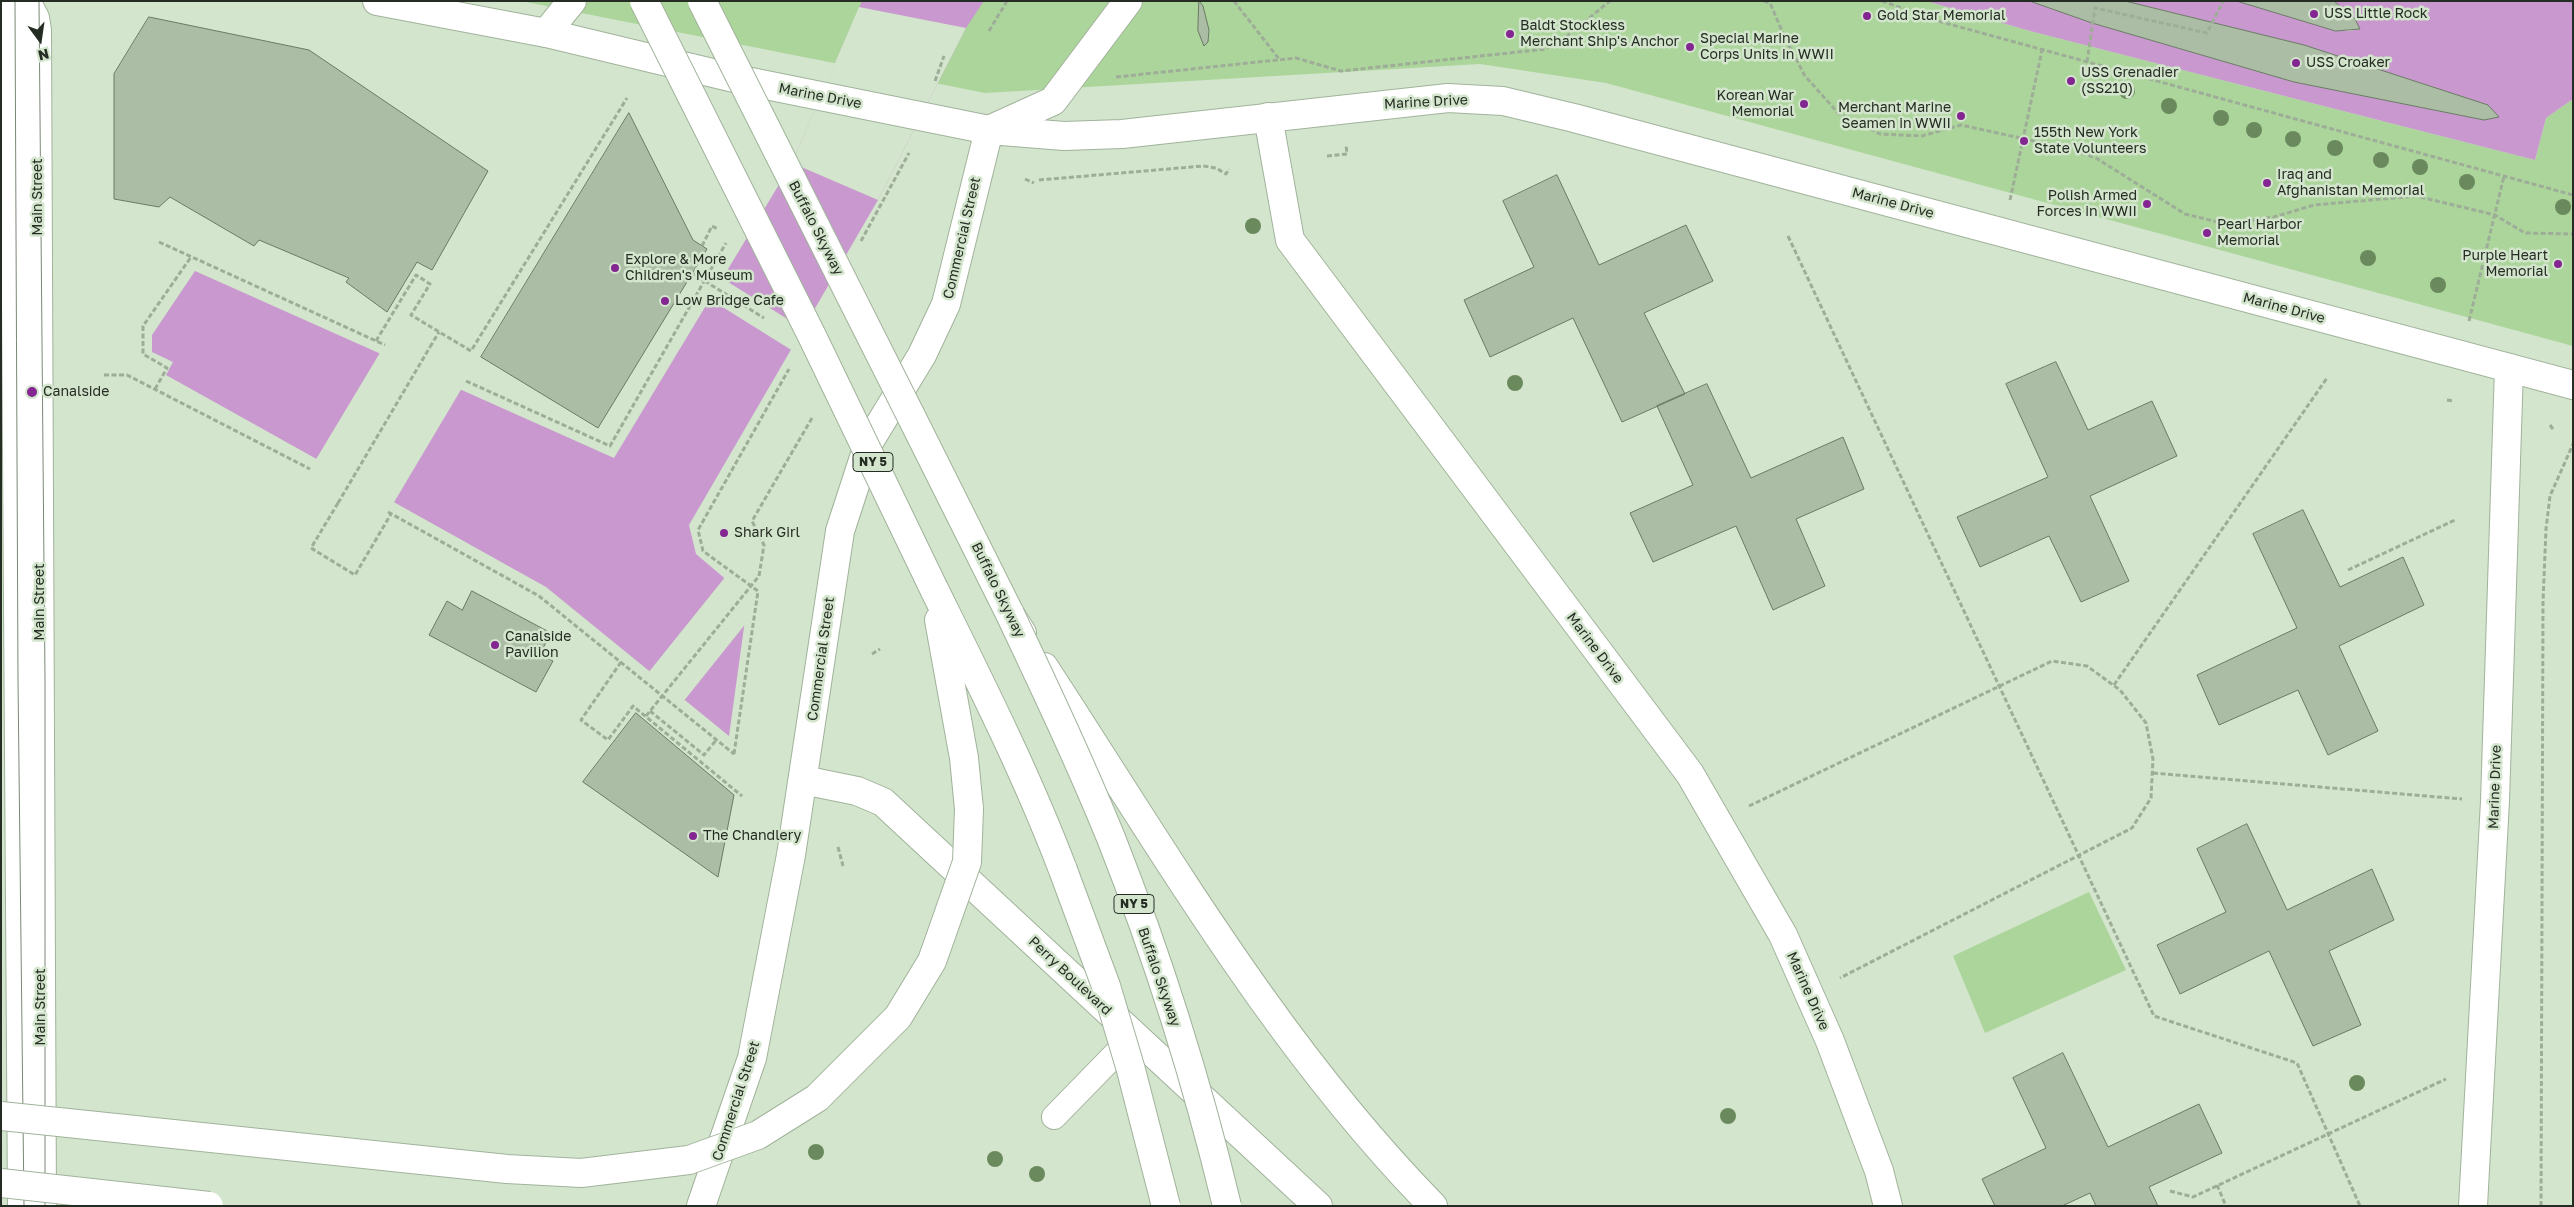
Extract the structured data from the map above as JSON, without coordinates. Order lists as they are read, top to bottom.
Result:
{
  "streets": {
    "main road": [
      "Marine Drive",
      "Main Street",
      "Buffalo Skyway",
      "Commercial Street",
      "NY 5",
      "Perry Boulevard"
    ]
  },
  "crossings": [
    ["Marine Drive", "Commercial Street"],
    ["Commercial Street", "Perry Boulevard"]
  ],
  "places": [
    "USS Little Rock",
    "Gold Star Memorial",
    "Baldt Stockless Merchant Ship's Anchor",
    "Special Marine Corps Units in WWII",
    "USS Croaker",
    "USS Grenadier (SS210)",
    "Korean War Memorial",
    "Merchant Marine Seamen in WWII",
    "155th New York State Volunteers",
    "Iraq and Afghanistan Memorial",
    "Polish Armed Forces in WWII",
    "Pearl Harbor Memorial",
    "Purple Heart Memorial",
    "Explore & More Children's Museum",
    "Low Bridge Cafe",
    "Canalside",
    "Shark Girl",
    "Canalside Pavilion",
    "The Chandlery"
  ],
  "north": "bottom"
}
